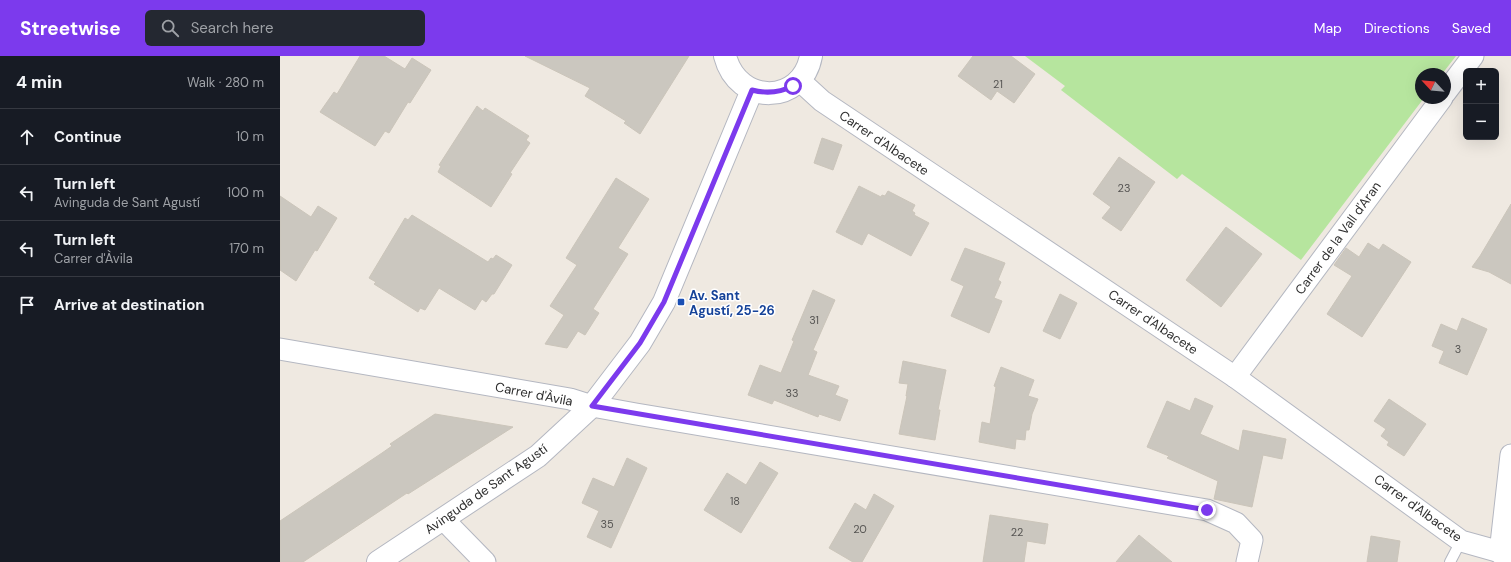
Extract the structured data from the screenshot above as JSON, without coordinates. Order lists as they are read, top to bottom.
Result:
{
  "streets": {
    "street": [
      "Carrer d'Albacete",
      "Carrer de la Vall d'Aran",
      "Carrer d'Àvila",
      "Avinguda de Sant Agustí"
    ]
  },
  "crossings": [
    ["Carrer d'Albacete", "Carrer de la Vall d'Aran"],
    ["Carrer d'Àvila", "Avinguda de Sant Agustí"]
  ],
  "places": {
    "transit": ["Av. Sant Agustí, 25-26"]
  },
  "house_numbers": [
    "21",
    "23",
    "31",
    "3",
    "33",
    "18",
    "35",
    "20",
    "22"
  ],
  "north": "top left",
  "page": {
    "header": "Streetwise",
    "search": "Search here",
    "nav": ["Map", "Directions", "Saved"],
    "heading": ["4 min", "Walk · 280 m"],
    "map_buttons": ["+", "−"],
    "list": [
      ["Continue", "10 m"],
      ["Turn left", "Avinguda de Sant Agustí", "100 m"],
      ["Turn left", "Carrer d'Àvila", "170 m"],
      "Arrive at destination"
    ]
  }
}
